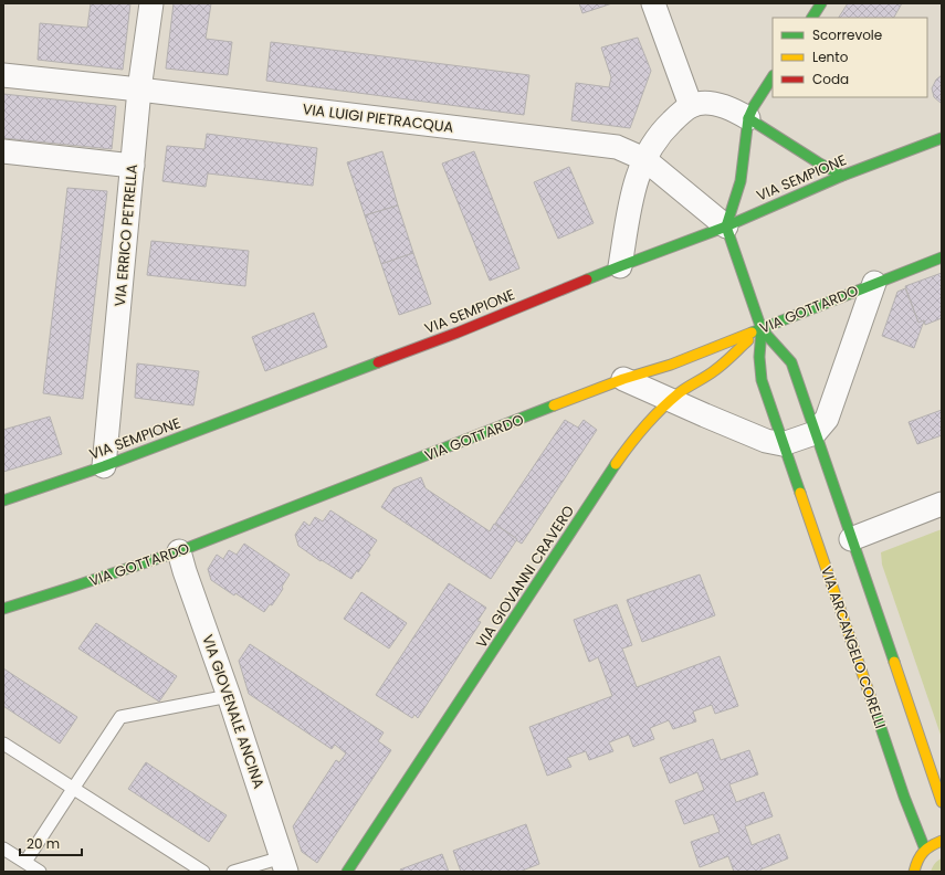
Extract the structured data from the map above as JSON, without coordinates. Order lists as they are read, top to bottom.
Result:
{
  "streets": {
    "street": [
      "VIA LUIGI PIETRACQUA",
      "VIA SEMPIONE",
      "VIA ERRICO PETRELLA",
      "VIA GOTTARDO",
      "VIA GIOVANNI CRAVERO",
      "VIA ARCANGELO CORELLI",
      "VIA GIOVENALE ANCINA"
    ]
  },
  "crossings": [
    ["VIA LUIGI PIETRACQUA", "VIA SEMPIONE"],
    ["VIA LUIGI PIETRACQUA", "VIA ERRICO PETRELLA"],
    ["VIA LUIGI PIETRACQUA", "VIA ARCANGELO CORELLI"],
    ["VIA SEMPIONE", "VIA ERRICO PETRELLA"],
    ["VIA SEMPIONE", "VIA ARCANGELO CORELLI"],
    ["VIA GOTTARDO", "VIA GIOVANNI CRAVERO"],
    ["VIA GOTTARDO", "VIA ARCANGELO CORELLI"],
    ["VIA GOTTARDO", "VIA GIOVENALE ANCINA"],
    ["VIA GIOVANNI CRAVERO", "VIA ARCANGELO CORELLI"]
  ],
  "legend": ["Scorrevole", "Lento", "Coda"],
  "scale_bar": "20 m"
}
